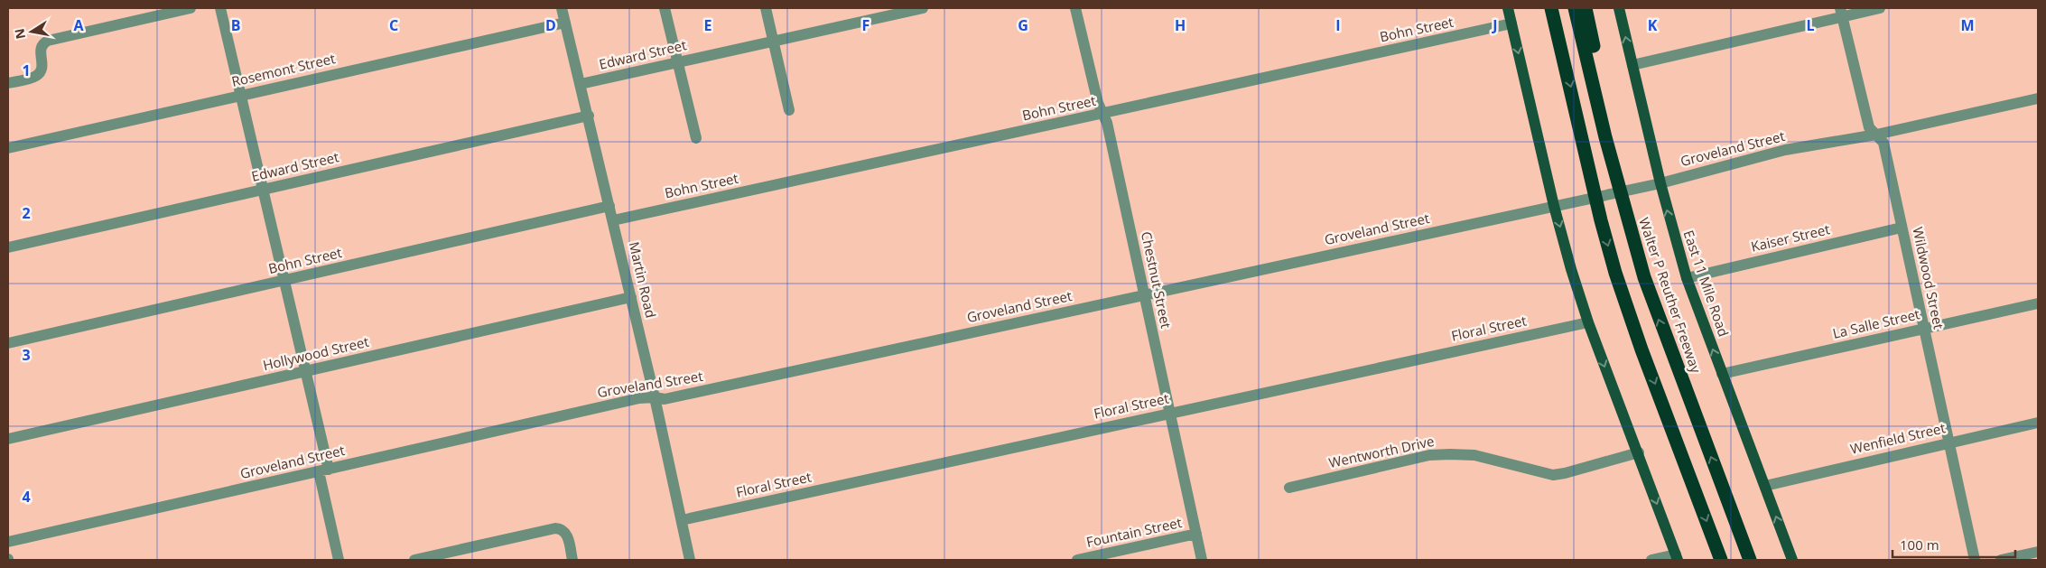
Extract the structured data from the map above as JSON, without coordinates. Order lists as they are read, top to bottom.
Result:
{
  "streets": {
    "highway": ["Walter P Reuther Freeway"],
    "main road": ["East 11 Mile Road"],
    "street": [
      "Bohn Street",
      "Edward Street",
      "Rosemont Street",
      "Groveland Street",
      "Kaiser Street",
      "Wildwood Street",
      "Martin Road",
      "Chestnut Street",
      "La Salle Street",
      "Floral Street",
      "Hollywood Street",
      "Wenfield Street",
      "Wentworth Drive",
      "Fountain Street"
    ]
  },
  "crossings": [
    ["Bohn Street", "Martin Road"],
    ["Bohn Street", "Chestnut Street"],
    ["Edward Street", "Martin Road"],
    ["Rosemont Street", "Martin Road"],
    ["Groveland Street", "Wildwood Street"],
    ["Groveland Street", "Martin Road"],
    ["Groveland Street", "Chestnut Street"],
    ["Groveland Street", "East 11 Mile Road"],
    ["Kaiser Street", "Wildwood Street"],
    ["Kaiser Street", "East 11 Mile Road"],
    ["Wildwood Street", "La Salle Street"],
    ["Wildwood Street", "Wenfield Street"],
    ["Martin Road", "Floral Street"],
    ["Martin Road", "Hollywood Street"],
    ["Chestnut Street", "Floral Street"],
    ["Chestnut Street", "Fountain Street"],
    ["East 11 Mile Road", "La Salle Street"],
    ["East 11 Mile Road", "Wenfield Street"]
  ],
  "one_way": ["East 11 Mile Road"],
  "scale_bar": "100 m",
  "north": "left",
  "grid": {
    "columns": [
      "A",
      "B",
      "C",
      "D",
      "E",
      "F",
      "G",
      "H",
      "I",
      "J",
      "K",
      "L",
      "M"
    ],
    "rows": [
      "1",
      "2",
      "3",
      "4"
    ]
  }
}
